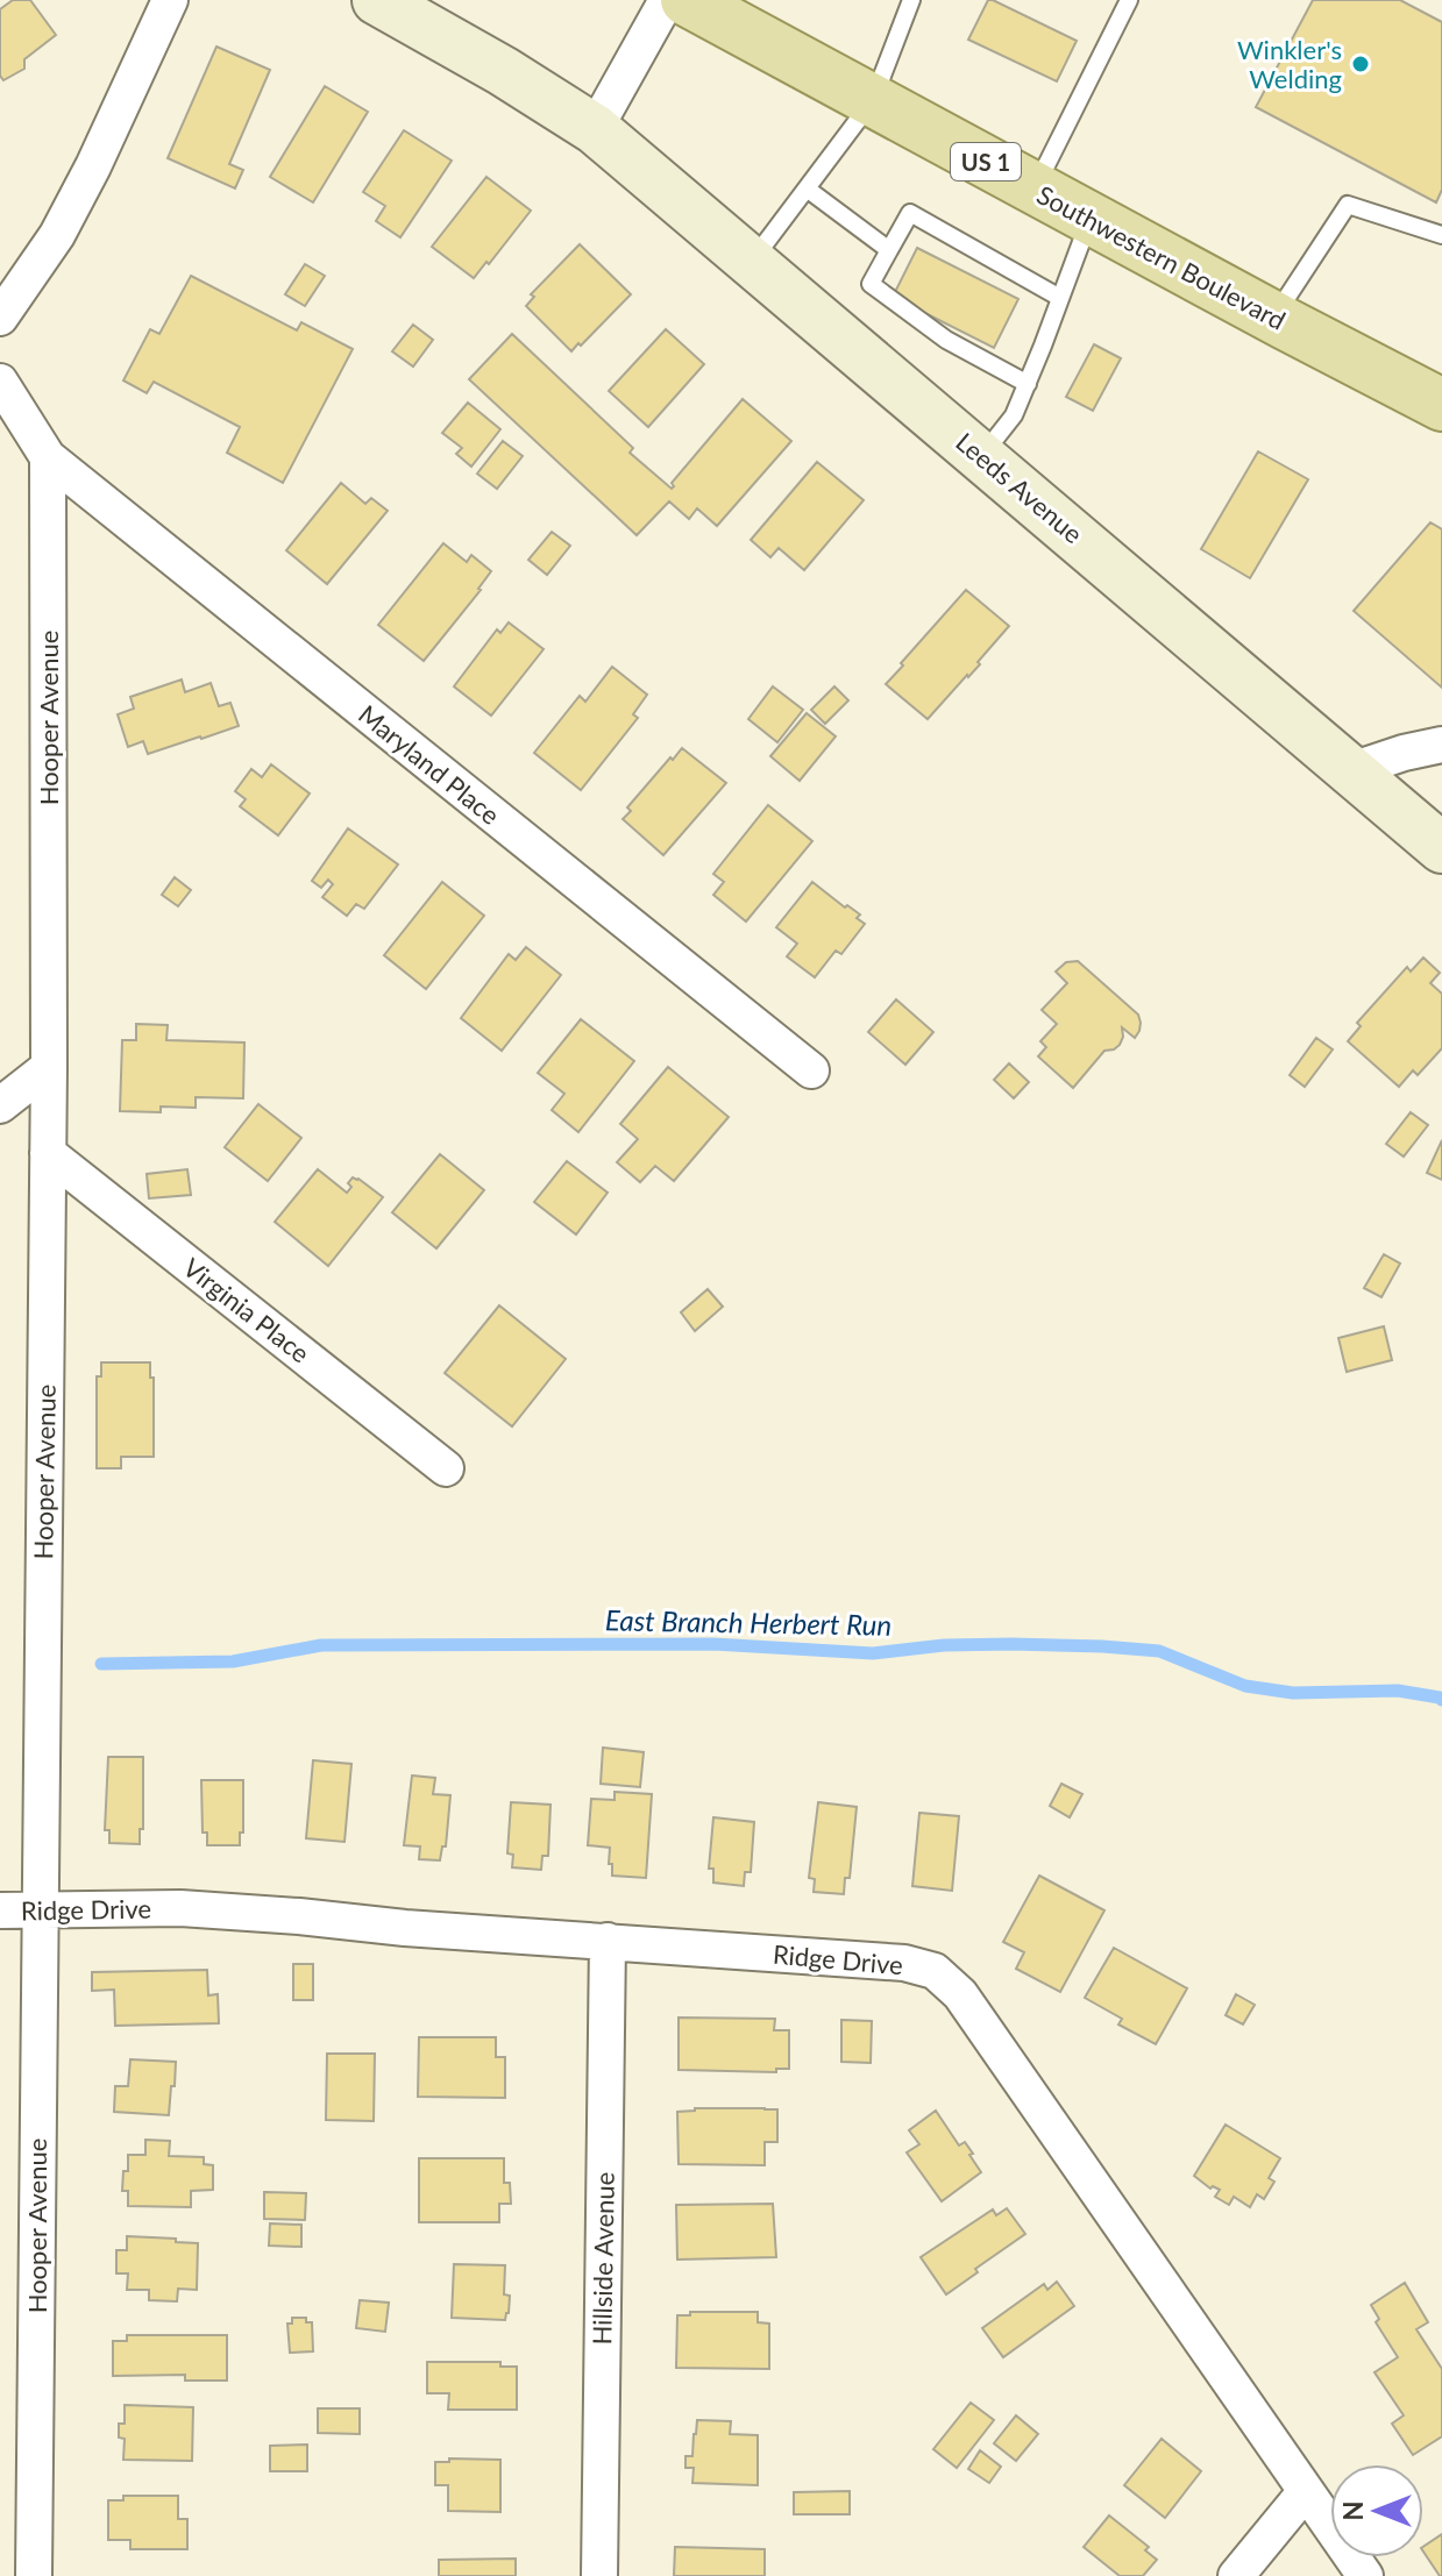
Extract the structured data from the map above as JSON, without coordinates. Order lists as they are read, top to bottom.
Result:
{
  "streets": {
    "main road": ["US 1", "Southwestern Boulevard"],
    "street": [
      "Leeds Avenue",
      "Hooper Avenue",
      "Maryland Place",
      "Virginia Place",
      "Ridge Drive",
      "Hillside Avenue"
    ]
  },
  "crossings": [
    ["Hooper Avenue", "Maryland Place"],
    ["Hooper Avenue", "Virginia Place"],
    ["Hooper Avenue", "Ridge Drive"],
    ["Ridge Drive", "Hillside Avenue"]
  ],
  "water": ["East Branch Herbert Run"],
  "places": ["Winkler's Welding"],
  "north": "left"
}
